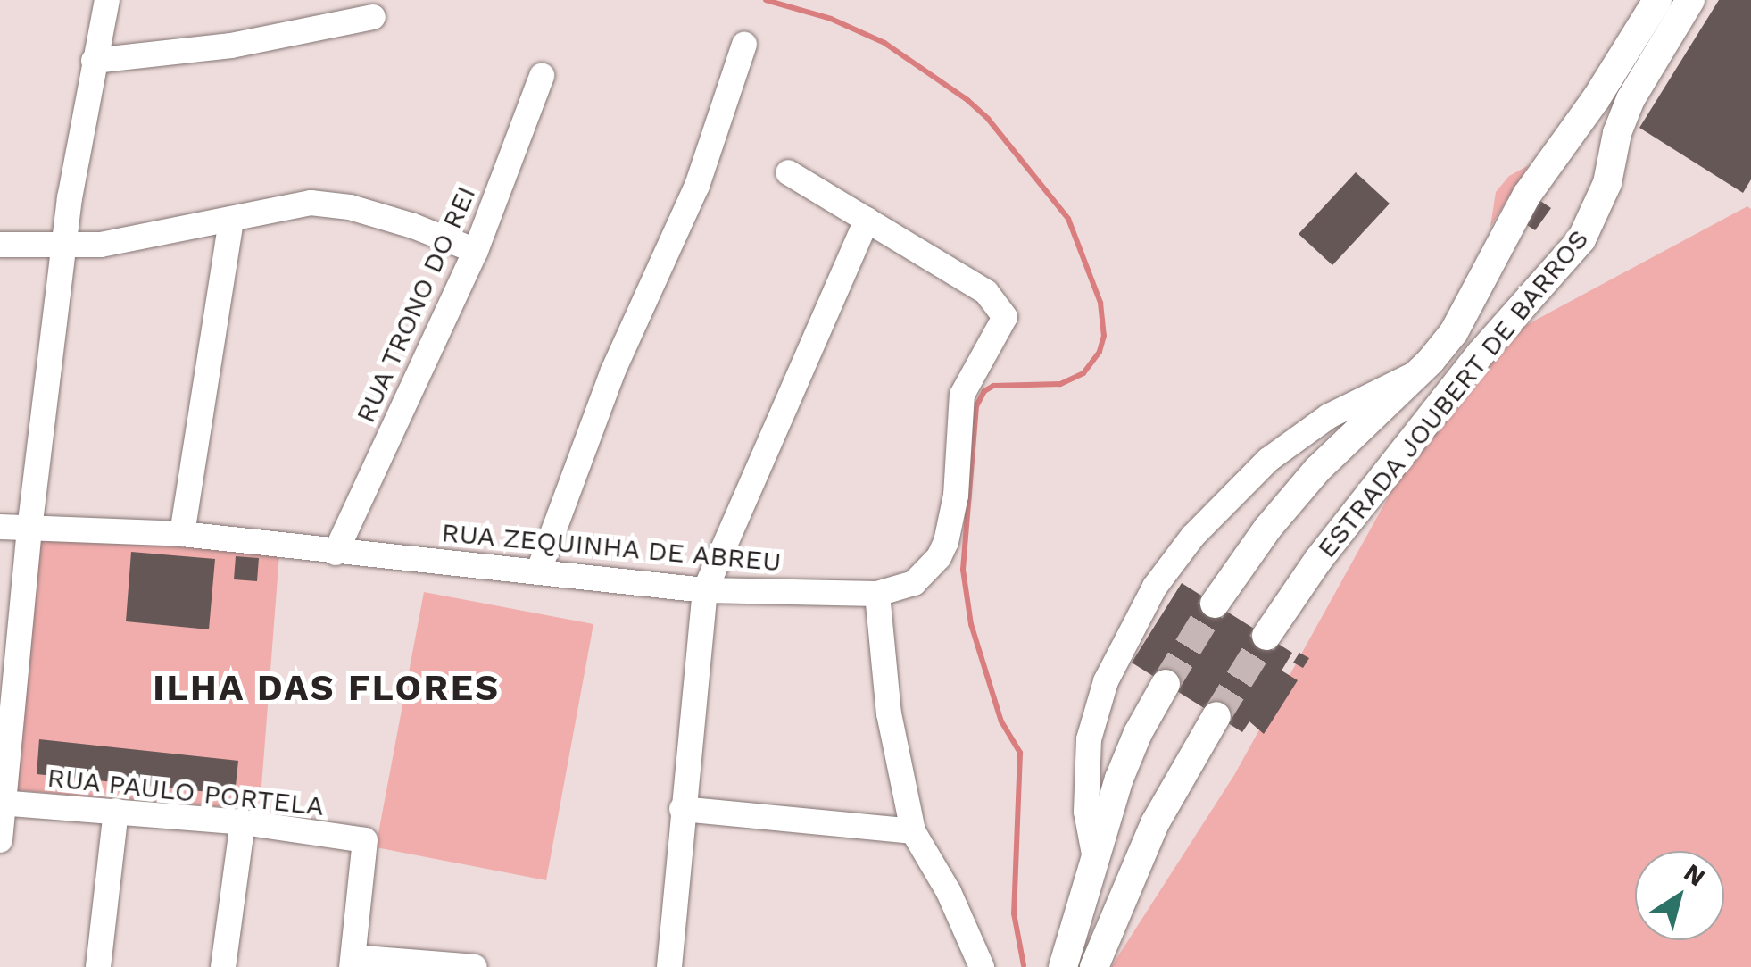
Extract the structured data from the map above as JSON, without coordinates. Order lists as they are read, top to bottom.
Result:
{
  "streets": {
    "main road": ["ESTRADA JOUBERT DE BARROS"],
    "street": ["RUA TRONO DO REI", "RUA ZEQUINHA DE ABREU", "RUA PAULO PORTELA"]
  },
  "crossings": [
    ["RUA TRONO DO REI", "RUA ZEQUINHA DE ABREU"]
  ],
  "districts": ["ILHA DAS FLORES"],
  "north": "top right"
}
